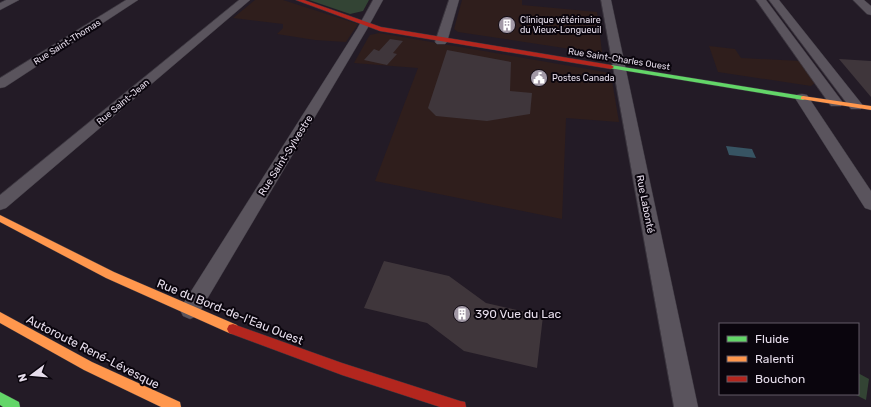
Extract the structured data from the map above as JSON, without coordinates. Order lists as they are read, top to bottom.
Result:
{
  "streets": {
    "main road": ["Rue Saint-Charles Ouest", "Rue du Bord-de-l'Eau Ouest", "Autoroute René-Lévesque"],
    "street": [
      "Rue Saint-Thomas",
      "Rue Saint-Jean",
      "Rue Saint-Sylvestre",
      "Rue Labonté"
    ]
  },
  "crossings": [
    ["Rue Saint-Charles Ouest", "Rue Saint-Sylvestre"],
    ["Rue Saint-Charles Ouest", "Rue Labonté"],
    ["Rue Saint-Sylvestre", "Rue du Bord-de-l'Eau Ouest"]
  ],
  "places": {
    "building": ["Clinique vétérinaire du Vieux-Longueuil", "390 Vue du Lac"],
    "public building": ["Postes Canada"]
  },
  "legend": ["Fluide", "Ralenti", "Bouchon"],
  "north": "left"
}
